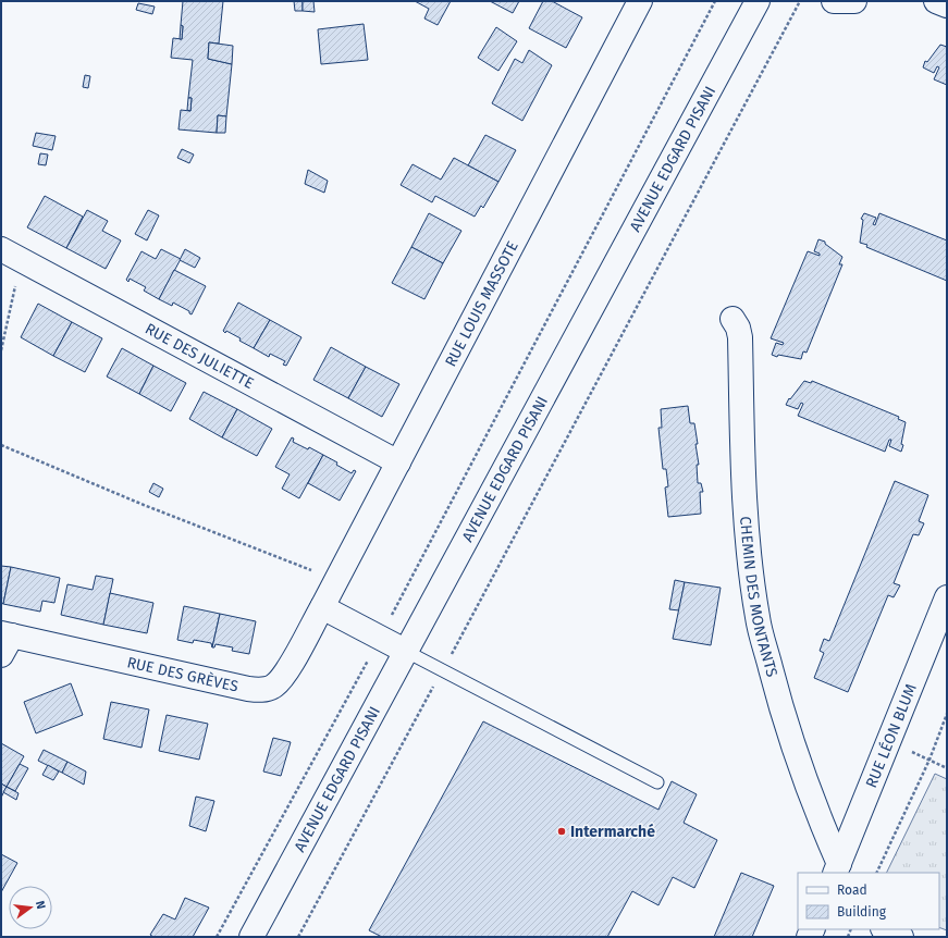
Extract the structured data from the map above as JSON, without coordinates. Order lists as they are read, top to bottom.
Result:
{
  "streets": {
    "street": [
      "AVENUE EDGARD PISANI",
      "RUE LOUIS MASSOTE",
      "RUE DES JULIETTE",
      "CHEMIN DES MONTANTS",
      "RUE DES GRÈVES",
      "RUE LÉON BLUM"
    ]
  },
  "crossings": [
    ["RUE LOUIS MASSOTE", "RUE DES JULIETTE"],
    ["RUE LOUIS MASSOTE", "RUE DES GRÈVES"],
    ["CHEMIN DES MONTANTS", "RUE LÉON BLUM"]
  ],
  "places": ["Intermarché"],
  "legend": ["Road", "Building"],
  "north": "right"
}
